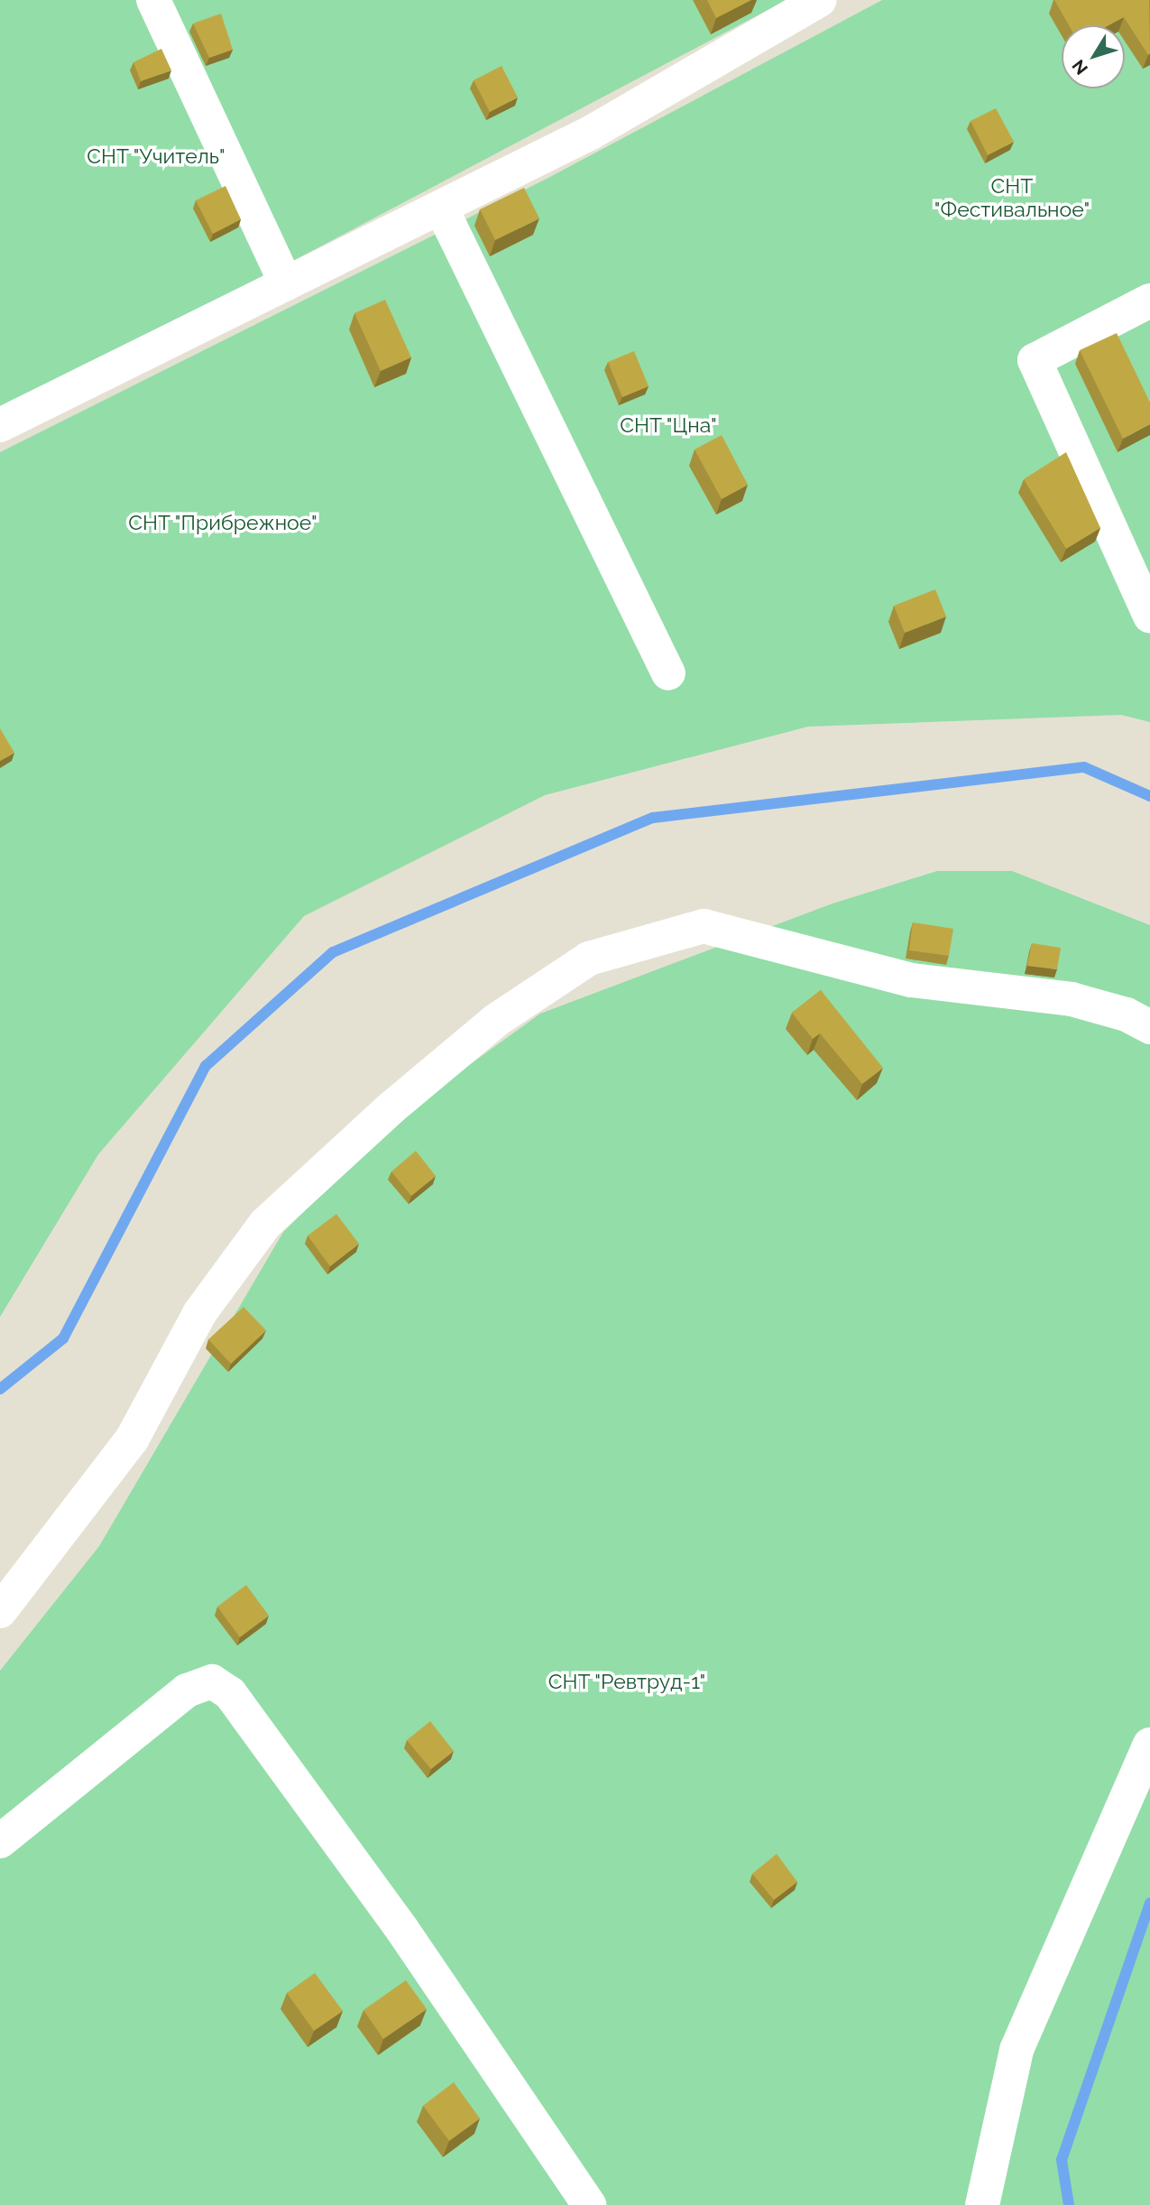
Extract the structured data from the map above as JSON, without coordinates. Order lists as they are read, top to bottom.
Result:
{
  "parks": [
    "СНТ \"Учитель\"",
    "СНТ \"Фестивальное\"",
    "СНТ \"Цна\"",
    "СНТ \"Прибрежное\"",
    "СНТ \"Ревтруд-1\""
  ],
  "north": "bottom left"
}
